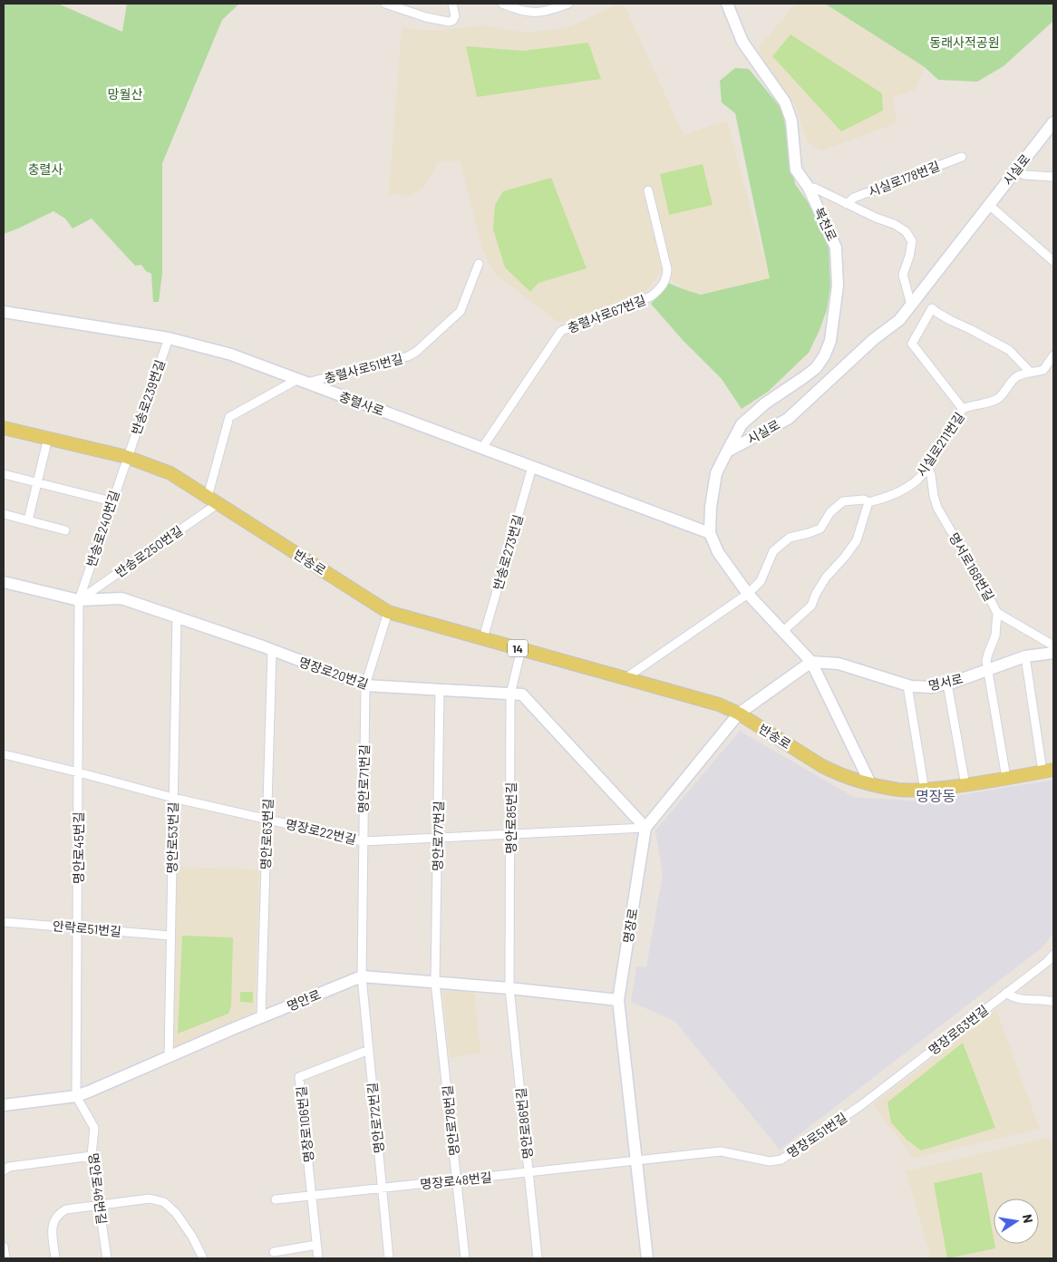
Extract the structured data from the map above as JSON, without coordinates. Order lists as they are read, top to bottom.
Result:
{
  "streets": {
    "main road": ["반송로", "14"],
    "street": [
      "시실로",
      "시실로178번길",
      "복천로",
      "충렬사로67번길",
      "충렬사로51번길",
      "반송로239번길",
      "충렬사로",
      "시실로211번길",
      "반송로240번길",
      "반송로250번길",
      "반송로273번길",
      "명서로168번길",
      "명장로20번길",
      "명서로",
      "명안로71번길",
      "명안로85번길",
      "명장로22번길",
      "명안로63번길",
      "명안로77번길",
      "명안로53번길",
      "명안로45번길",
      "명장로",
      "안락로51번길",
      "명안로",
      "명장로63번길",
      "명안로72번길",
      "명안로78번길",
      "명안로86번길",
      "명장로106번길",
      "명장로51번길",
      "명장로48번길",
      "명안로46번길"
    ]
  },
  "crossings": [
    ["시실로", "시실로178번길"],
    ["시실로", "복천로"],
    ["시실로178번길", "복천로"],
    ["충렬사로67번길", "충렬사로"],
    ["충렬사로51번길", "충렬사로"],
    ["충렬사로51번길", "반송로250번길"],
    ["충렬사로51번길", "반송로"],
    ["반송로239번길", "충렬사로"],
    ["반송로239번길", "반송로240번길"],
    ["반송로239번길", "반송로"],
    ["충렬사로", "반송로273번길"],
    ["시실로211번길", "명서로168번길"],
    ["반송로240번길", "반송로250번길"],
    ["반송로240번길", "반송로"],
    ["반송로240번길", "명장로20번길"],
    ["반송로240번길", "명안로45번길"],
    ["반송로250번길", "반송로"],
    ["반송로250번길", "명장로20번길"],
    ["반송로250번길", "명안로45번길"],
    ["반송로273번길", "반송로"],
    ["반송로", "명서로"],
    ["반송로", "명안로71번길"],
    ["반송로", "명안로85번길"],
    ["명서로168번길", "명서로"],
    ["명장로20번길", "명안로71번길"],
    ["명장로20번길", "명안로85번길"],
    ["명장로20번길", "명장로22번길"],
    ["명장로20번길", "명안로63번길"],
    ["명장로20번길", "명안로77번길"],
    ["명장로20번길", "명안로53번길"],
    ["명장로20번길", "명안로45번길"],
    ["명장로20번길", "명장로"],
    ["명안로71번길", "명장로22번길"],
    ["명안로71번길", "명안로"],
    ["명안로71번길", "명안로72번길"],
    ["명안로85번길", "명장로22번길"],
    ["명안로85번길", "명안로"],
    ["명안로85번길", "명안로86번길"],
    ["명장로22번길", "명안로63번길"],
    ["명장로22번길", "명안로77번길"],
    ["명장로22번길", "명안로53번길"],
    ["명장로22번길", "명안로45번길"],
    ["명장로22번길", "명장로"],
    ["명안로63번길", "명안로"],
    ["명안로77번길", "명안로"],
    ["명안로77번길", "명안로78번길"],
    ["명안로53번길", "안락로51번길"],
    ["명안로53번길", "명안로"],
    ["명안로45번길", "안락로51번길"],
    ["명안로45번길", "명안로"],
    ["명안로45번길", "명안로46번길"],
    ["명장로", "명안로"],
    ["명장로", "명장로51번길"],
    ["명장로", "명장로48번길"],
    ["명안로", "명안로72번길"],
    ["명안로", "명안로78번길"],
    ["명안로", "명안로86번길"],
    ["명안로", "명안로46번길"],
    ["명장로63번길", "명장로51번길"],
    ["명안로72번길", "명장로106번길"],
    ["명안로72번길", "명장로48번길"],
    ["명안로78번길", "명장로48번길"],
    ["명안로86번길", "명장로48번길"],
    ["명장로106번길", "명장로48번길"],
    ["명장로51번길", "명장로48번길"]
  ],
  "districts": ["명장동"],
  "parks": ["동래사적공원", "망월산", "충렬사"],
  "north": "right"
}
